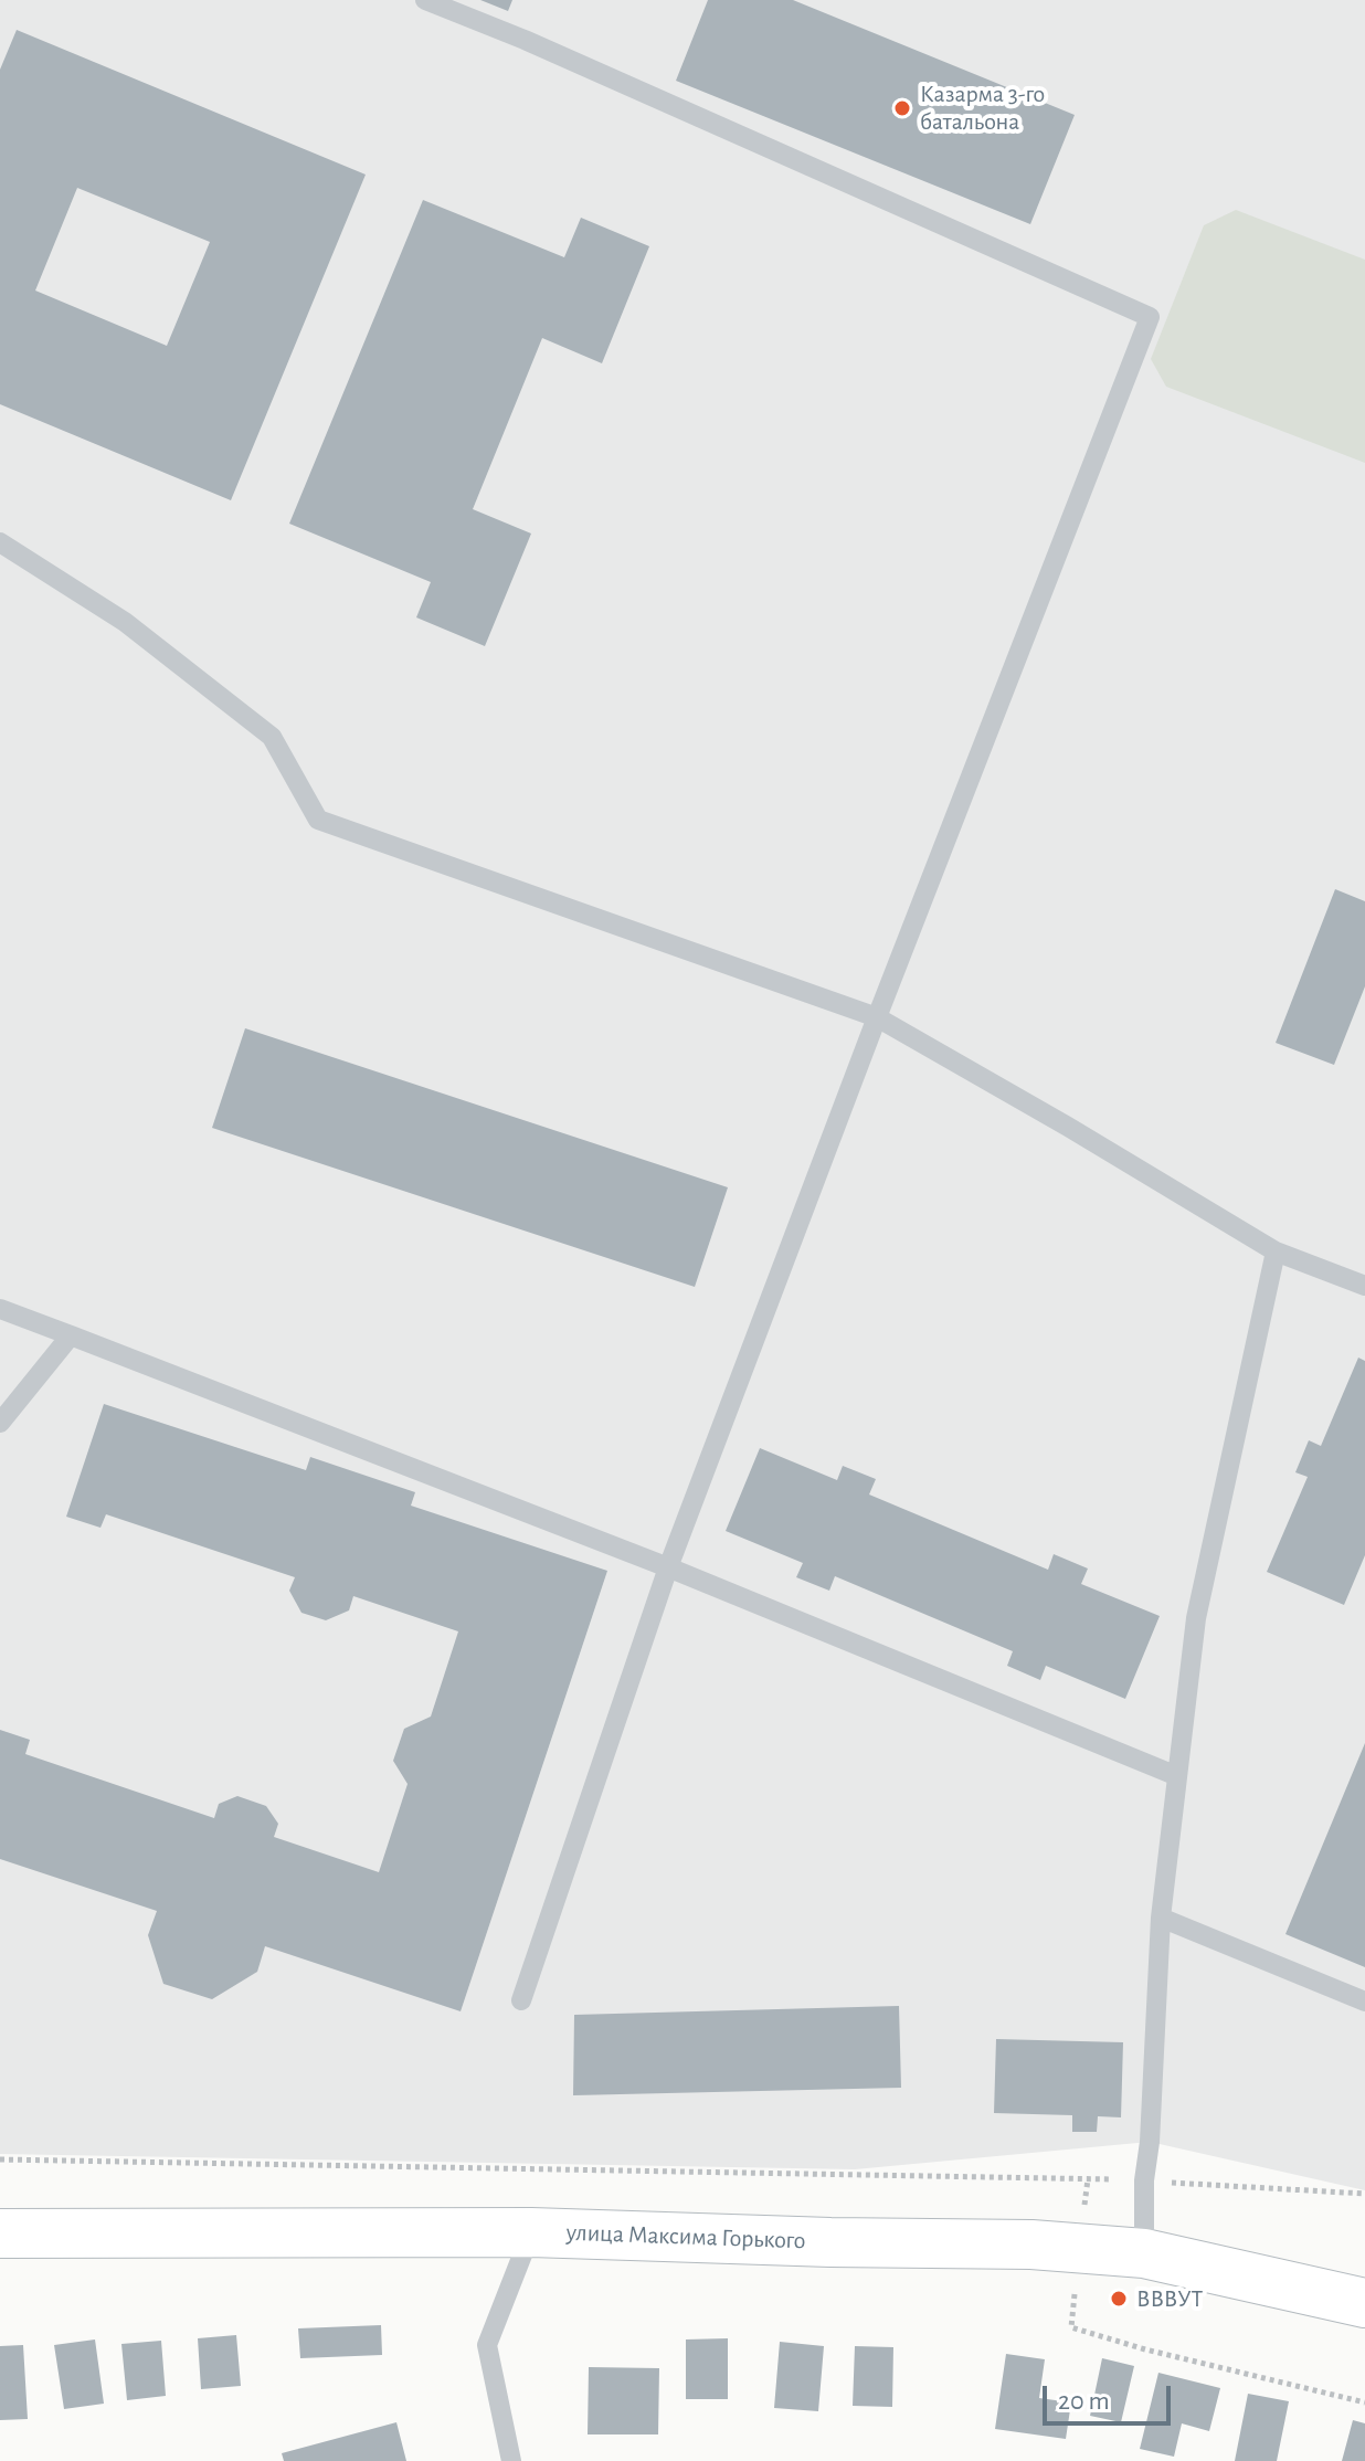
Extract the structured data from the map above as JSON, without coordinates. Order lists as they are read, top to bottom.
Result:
{
  "streets": {
    "main road": ["улица Максима Горького"]
  },
  "places": ["Казарма 3-го батальона", "ВВВУТ"],
  "scale_bar": "20 m"
}
